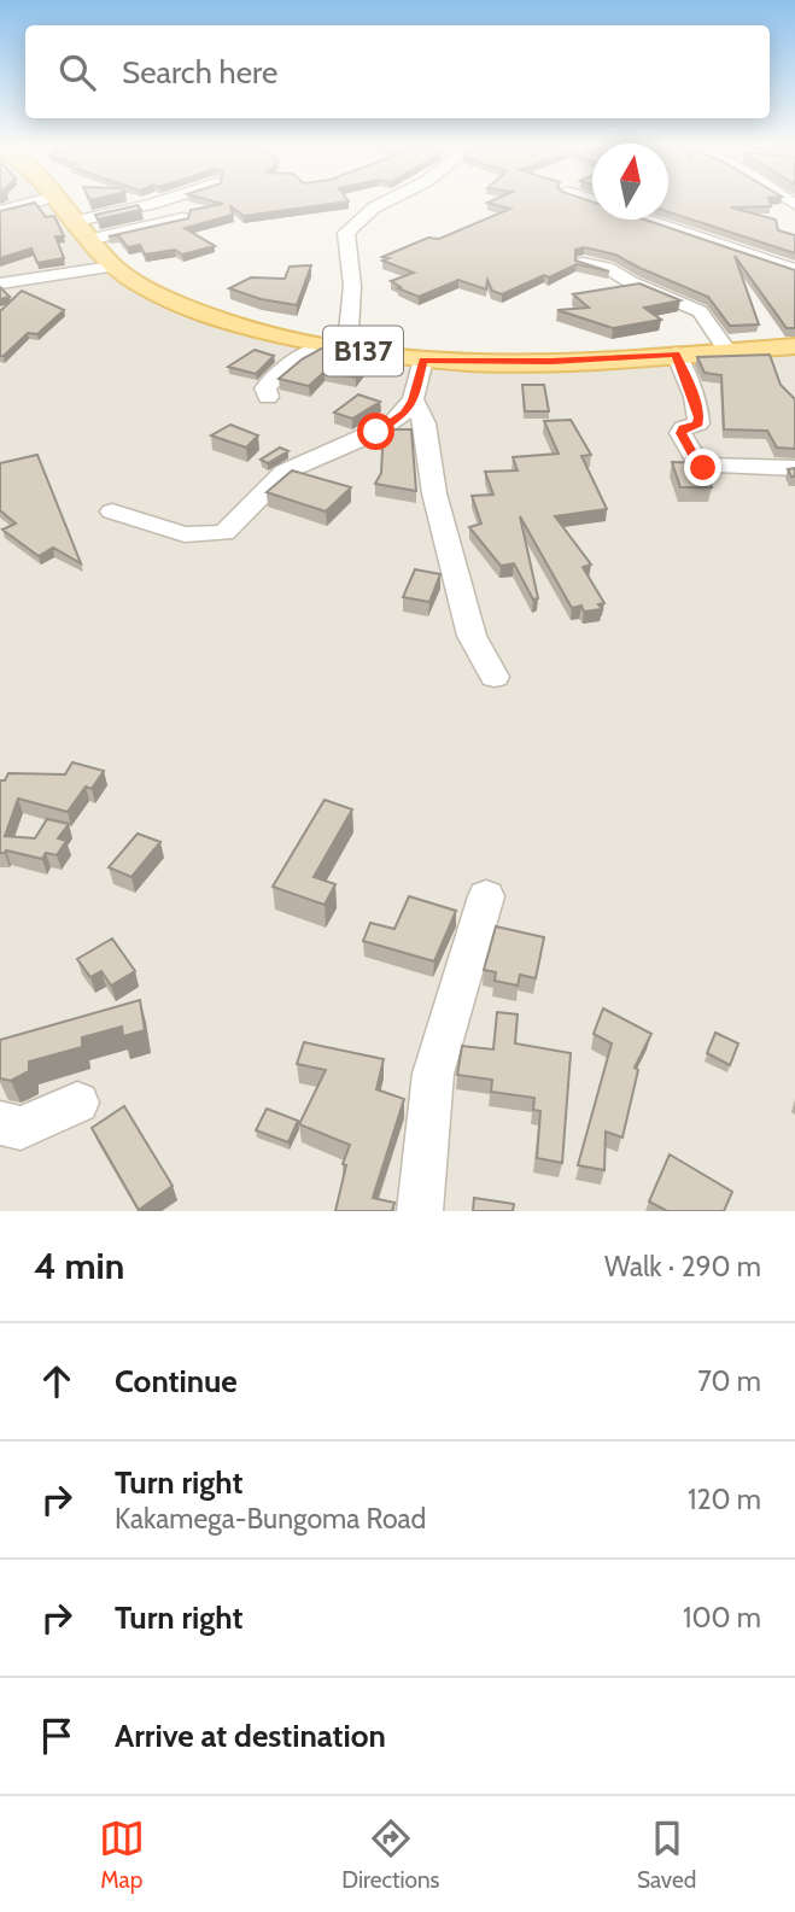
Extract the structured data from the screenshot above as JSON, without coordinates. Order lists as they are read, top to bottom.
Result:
{
  "streets": {
    "main road": ["B137"]
  },
  "north": "top",
  "page": {
    "search": "Search here",
    "heading": ["4 min", "Walk · 290 m"],
    "list": [
      ["Continue", "70 m"],
      ["Turn right", "Kakamega-Bungoma Road", "120 m"],
      ["Turn right", "100 m"],
      "Arrive at destination"
    ],
    "nav": ["Map", "Directions", "Saved"]
  }
}
